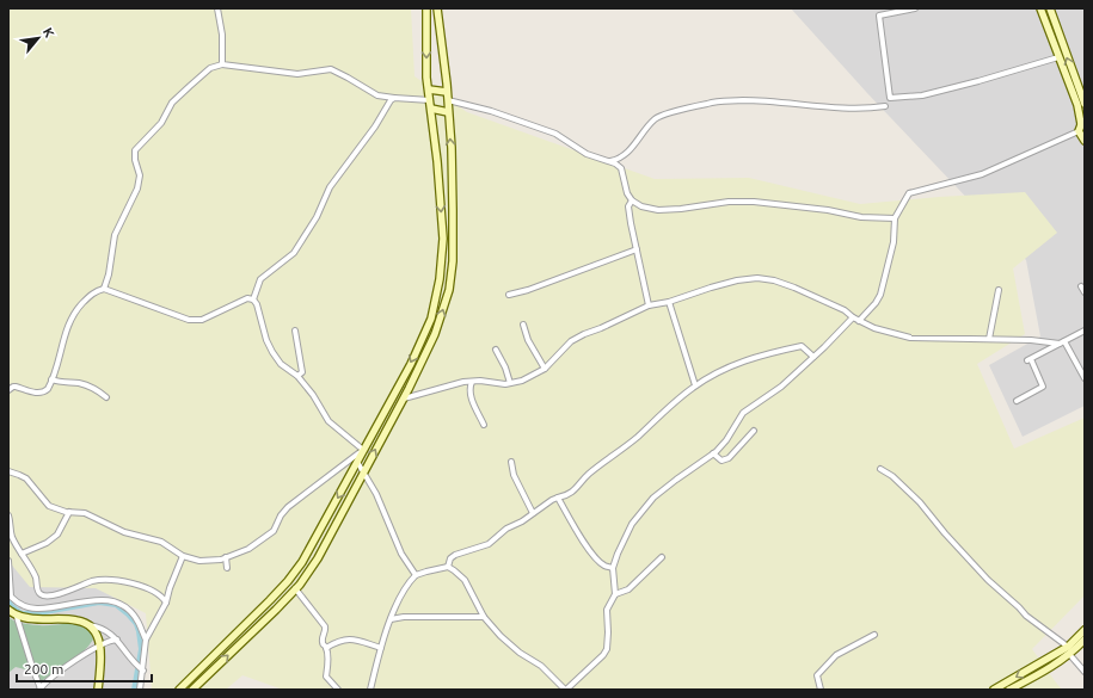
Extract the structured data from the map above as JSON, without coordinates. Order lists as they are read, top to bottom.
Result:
{
  "scale_bar": "200 m",
  "north": "top right"
}
